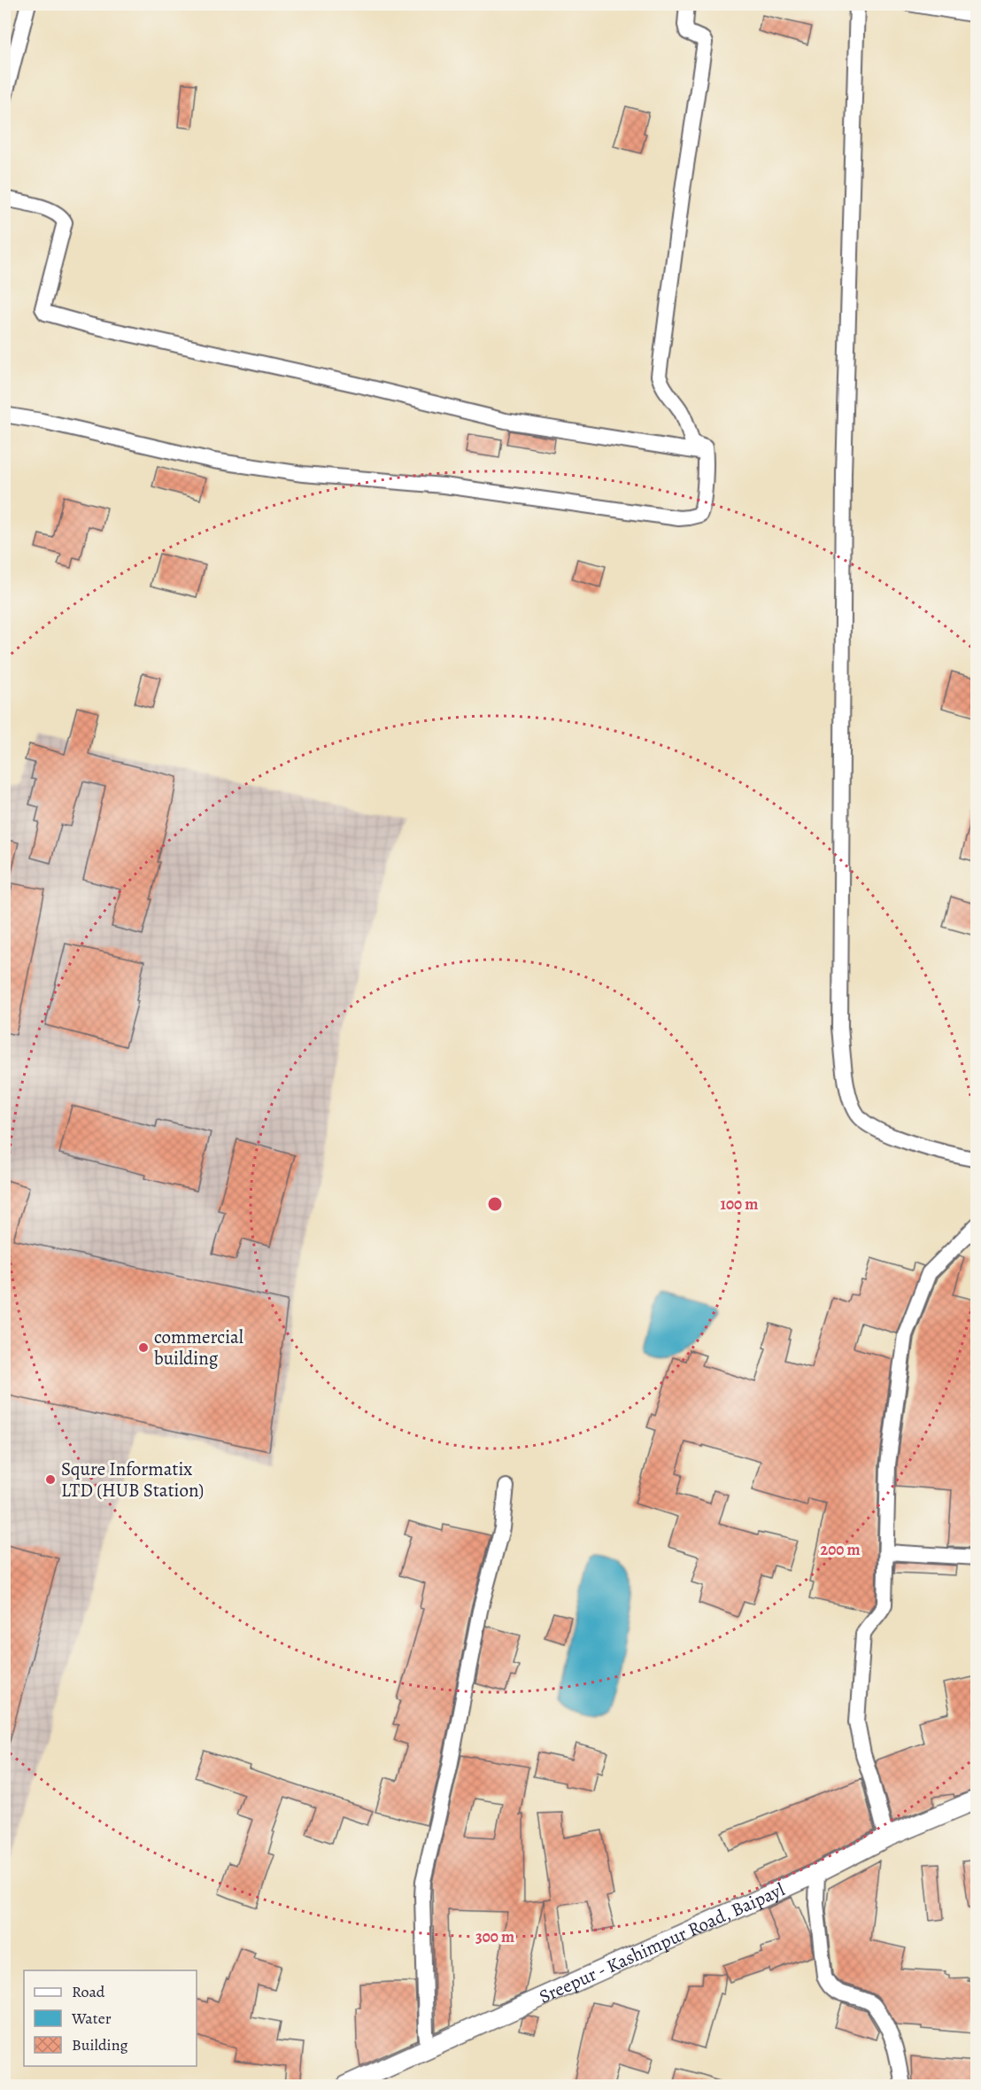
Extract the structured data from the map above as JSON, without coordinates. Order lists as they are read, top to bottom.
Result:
{
  "streets": {
    "street": ["Sreepur - Kashimpur Road, Baipayl"]
  },
  "places": ["commercial building", "Squre Informatix LTD (HUB Station)"],
  "legend": ["Road", "Water", "Building"],
  "rings": ["100 m", "200 m", "300 m"]
}
